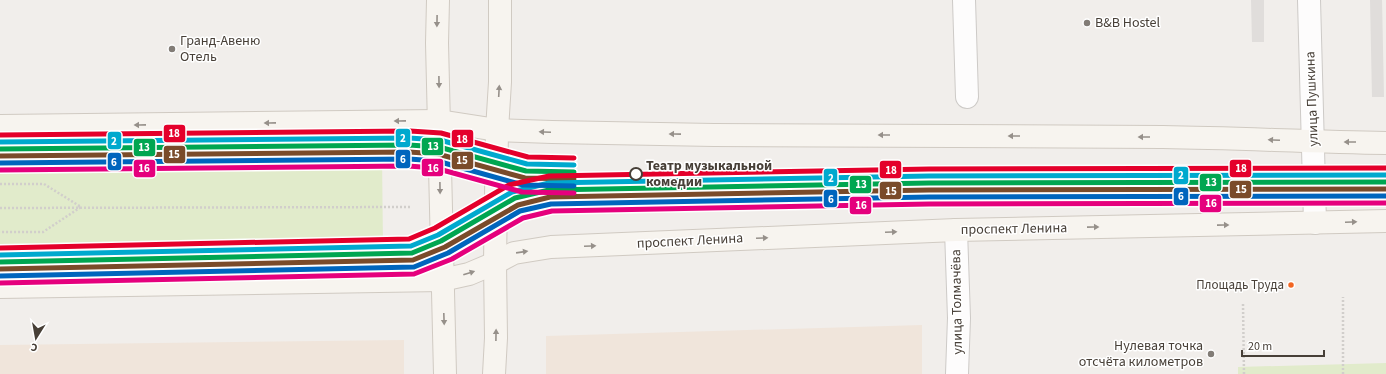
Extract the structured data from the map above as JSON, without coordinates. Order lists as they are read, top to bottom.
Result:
{
  "streets": {
    "main road": ["проспект Ленина"],
    "street": ["улица Пушкина", "улица Толмачёва"]
  },
  "crossings": [
    ["улица Пушкина", "проспект Ленина"],
    ["проспект Ленина", "улица Толмачёва"]
  ],
  "places": [
    "B&B Hostel",
    "Гранд-Авеню Отель",
    "Театр музыкальной комедии",
    "Площадь Труда",
    "Нулевая точка отсчёта километров"
  ],
  "lines": [
    "transit line 18",
    "transit line 2",
    "transit line 13",
    "transit line 15",
    "transit line 6",
    "transit line 16"
  ],
  "scale_bar": "20 m",
  "north": "bottom"
}
